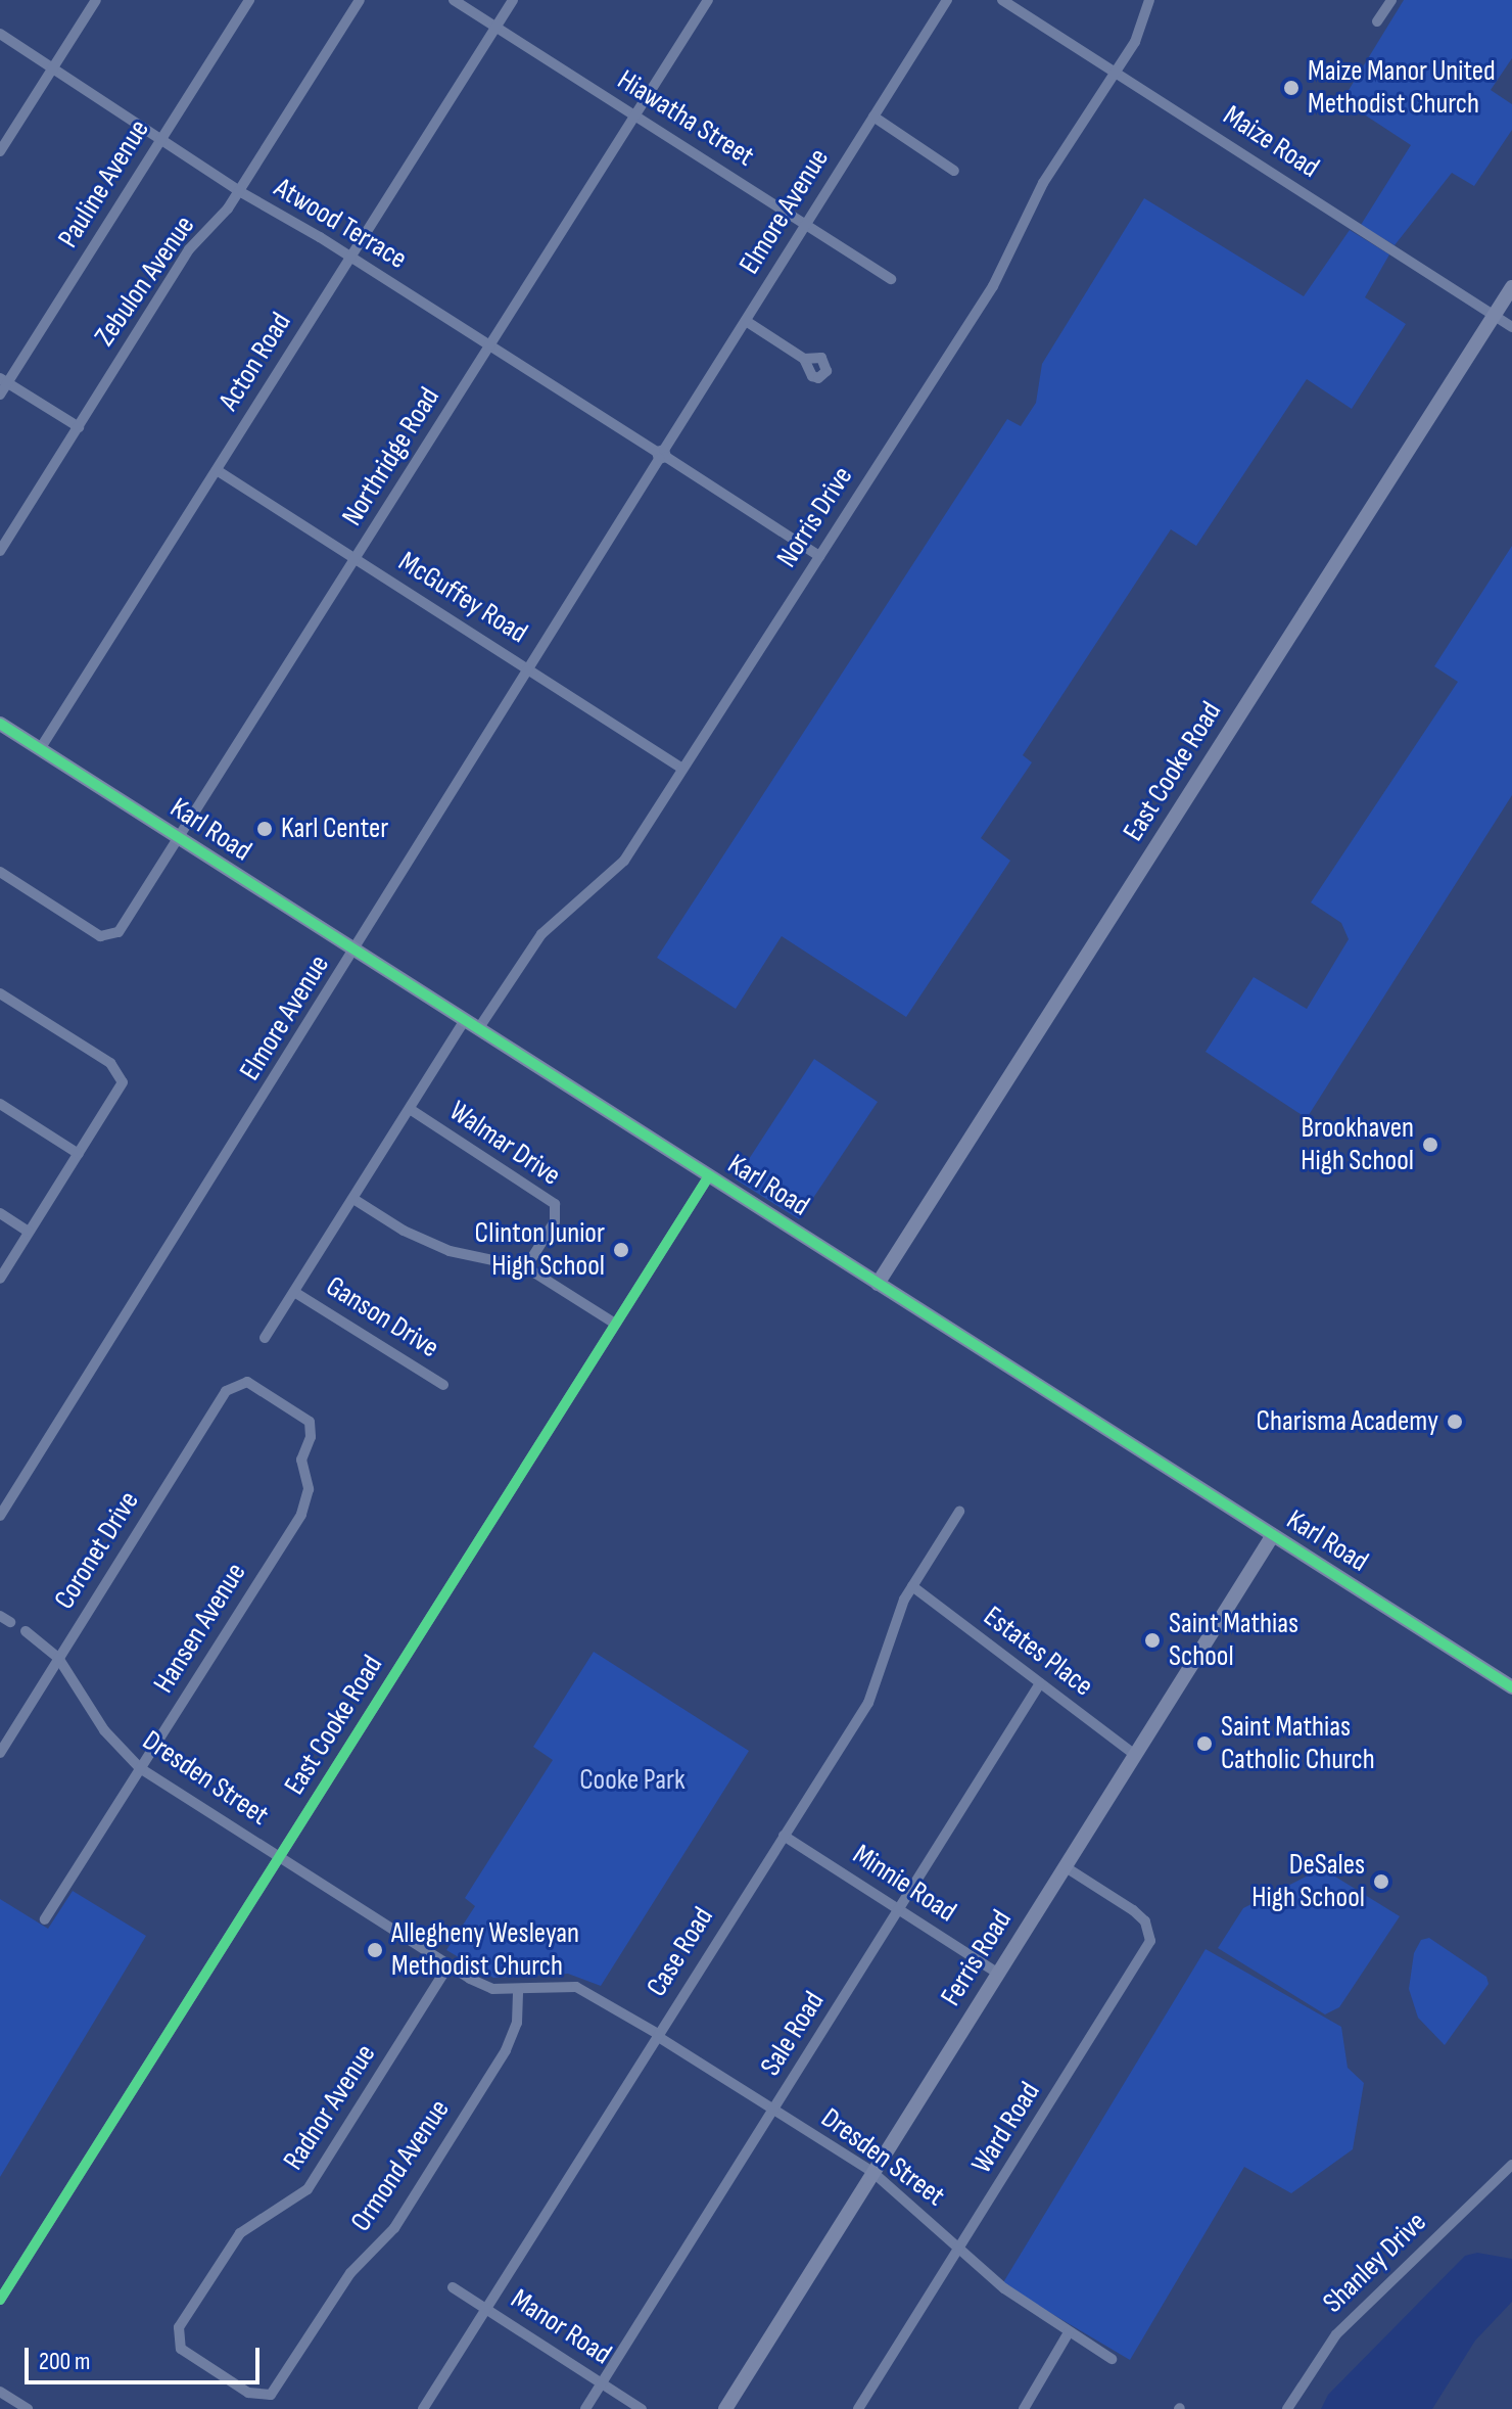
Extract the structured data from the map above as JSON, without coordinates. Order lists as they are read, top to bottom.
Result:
{
  "streets": {
    "main road": ["East Cooke Road", "Karl Road", "Ferris Road"],
    "street": [
      "Hiawatha Street",
      "Maize Road",
      "Pauline Avenue",
      "Elmore Avenue",
      "Atwood Terrace",
      "Zebulon Avenue",
      "Acton Road",
      "Northridge Road",
      "Norris Drive",
      "McGuffey Road",
      "Walmar Drive",
      "Ganson Drive",
      "Coronet Drive",
      "Hansen Avenue",
      "Estates Place",
      "Dresden Street",
      "Minnie Road",
      "Case Road",
      "Sale Road",
      "Radnor Avenue",
      "Ward Road",
      "Ormond Avenue",
      "Shanley Drive",
      "Manor Road"
    ]
  },
  "crossings": [
    ["Hiawatha Street", "Elmore Avenue"],
    ["Hiawatha Street", "Acton Road"],
    ["Hiawatha Street", "Northridge Road"],
    ["Maize Road", "Norris Drive"],
    ["Maize Road", "East Cooke Road"],
    ["Pauline Avenue", "Atwood Terrace"],
    ["Elmore Avenue", "Atwood Terrace"],
    ["Elmore Avenue", "McGuffey Road"],
    ["Elmore Avenue", "Karl Road"],
    ["Atwood Terrace", "Zebulon Avenue"],
    ["Atwood Terrace", "Acton Road"],
    ["Atwood Terrace", "Northridge Road"],
    ["Atwood Terrace", "Norris Drive"],
    ["Acton Road", "McGuffey Road"],
    ["Acton Road", "Karl Road"],
    ["Northridge Road", "McGuffey Road"],
    ["Northridge Road", "Karl Road"],
    ["Norris Drive", "McGuffey Road"],
    ["Norris Drive", "Karl Road"],
    ["East Cooke Road", "Karl Road"],
    ["East Cooke Road", "Dresden Street"],
    ["Karl Road", "Ferris Road"],
    ["Coronet Drive", "Hansen Avenue"],
    ["Coronet Drive", "Dresden Street"],
    ["Hansen Avenue", "Dresden Street"],
    ["Estates Place", "Case Road"],
    ["Estates Place", "Ferris Road"],
    ["Estates Place", "Sale Road"],
    ["Dresden Street", "Case Road"],
    ["Dresden Street", "Ferris Road"],
    ["Dresden Street", "Sale Road"],
    ["Dresden Street", "Radnor Avenue"],
    ["Dresden Street", "Ward Road"],
    ["Dresden Street", "Ormond Avenue"],
    ["Minnie Road", "Case Road"],
    ["Minnie Road", "Ferris Road"],
    ["Minnie Road", "Sale Road"],
    ["Case Road", "Manor Road"],
    ["Ferris Road", "Ward Road"],
    ["Sale Road", "Manor Road"],
    ["Radnor Avenue", "Ormond Avenue"]
  ],
  "parks": ["Cooke Park"],
  "places": [
    "Maize Manor United Methodist Church",
    "Karl Center",
    "Brookhaven High School",
    "Clinton Junior High School",
    "Charisma Academy",
    "Saint Mathias School",
    "Saint Mathias Catholic Church",
    "DeSales High School",
    "Allegheny Wesleyan Methodist Church"
  ],
  "scale_bar": "200 m"
}
